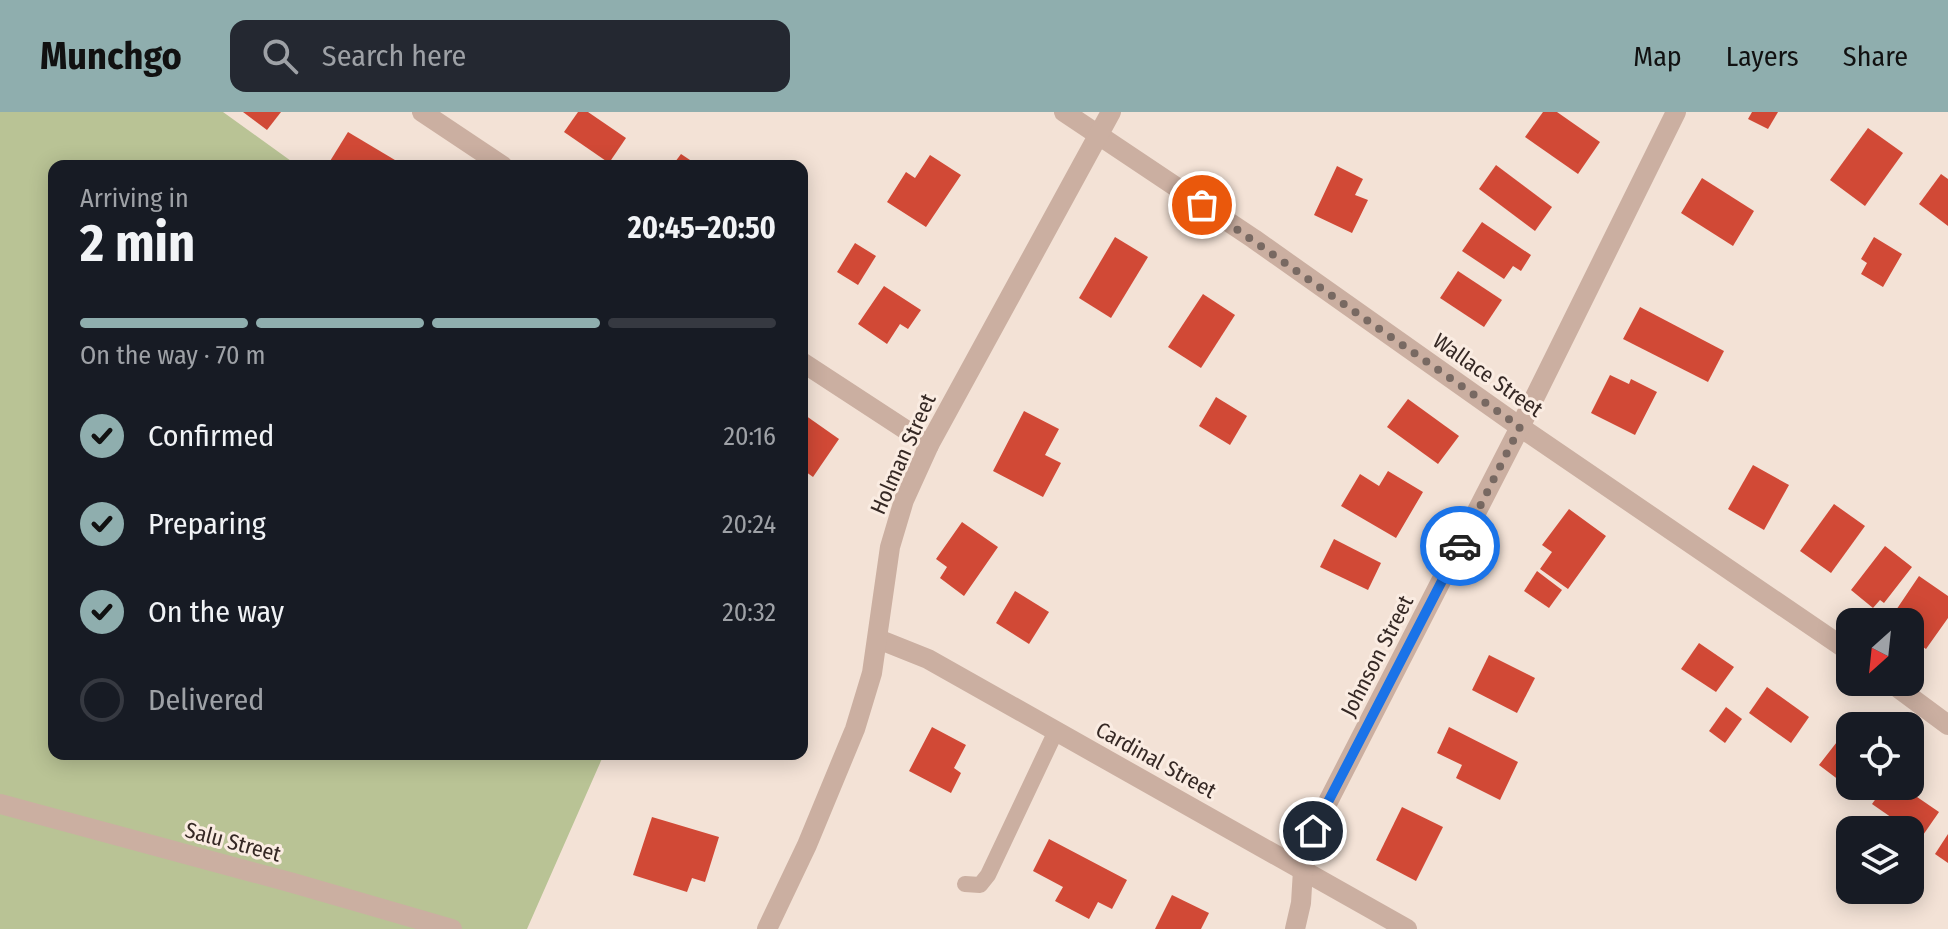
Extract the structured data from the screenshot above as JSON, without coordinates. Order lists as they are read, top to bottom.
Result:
{
  "streets": {
    "street": [
      "Wallace Street",
      "Holman Street",
      "Johnson Street",
      "Cardinal Street",
      "Salu Street"
    ]
  },
  "crossings": [
    ["Wallace Street", "Holman Street"],
    ["Wallace Street", "Johnson Street"],
    ["Holman Street", "Cardinal Street"],
    ["Johnson Street", "Cardinal Street"]
  ],
  "north": "bottom left",
  "page": {
    "header": "Munchgo",
    "search": "Search here",
    "nav": ["Map", "Layers", "Share"],
    "heading": ["2 min", "Arriving in", "20:45–20:50"],
    "bar": "On the way · 70 m",
    "list": [
      ["Confirmed", "20:16"],
      ["Preparing", "20:24"],
      ["On the way", "20:32"],
      "Delivered"
    ]
  }
}
